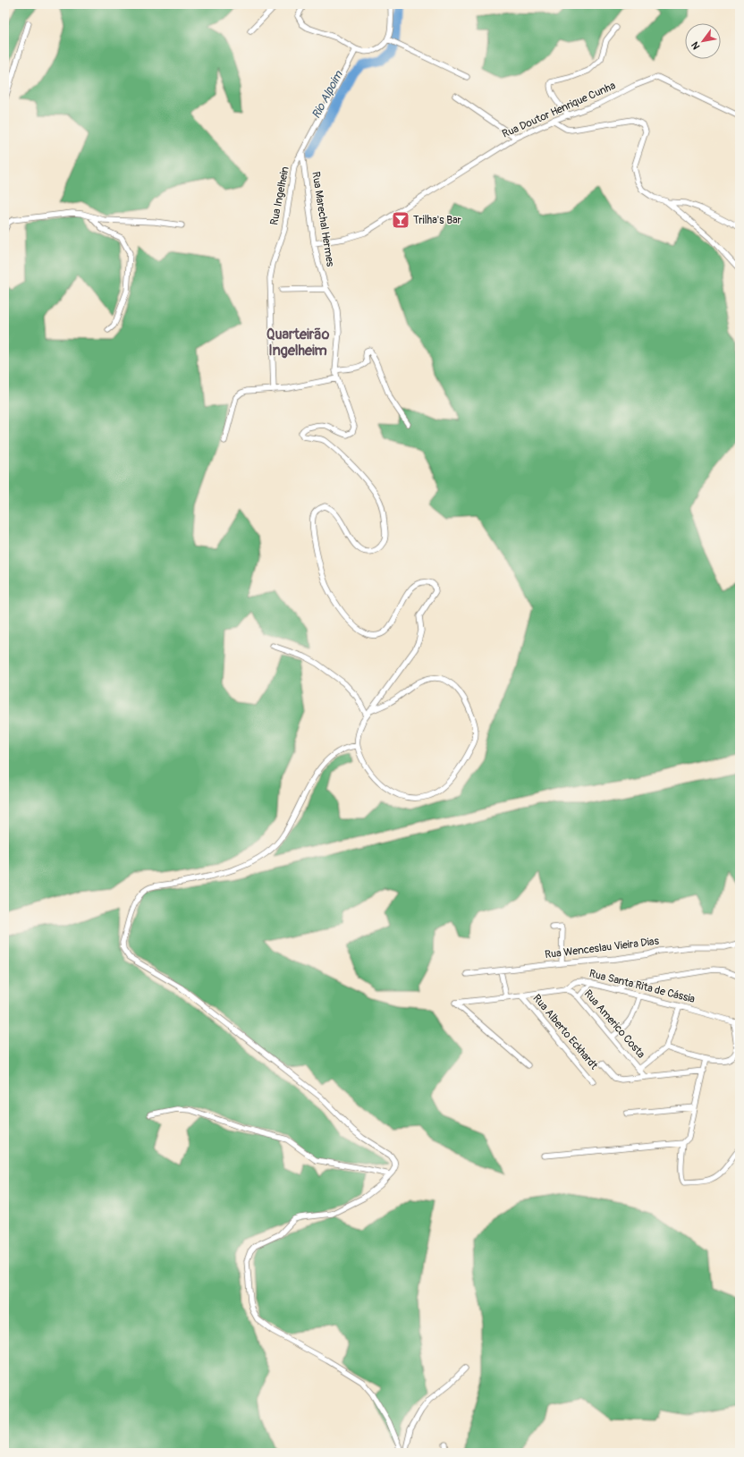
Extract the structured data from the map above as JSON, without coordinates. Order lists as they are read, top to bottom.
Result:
{
  "streets": {
    "street": [
      "Rua Doutor Henrique Cunha",
      "Rua Ingelhein",
      "Rua Marechal Hermes",
      "Rua Wenceslau Vieira Dias",
      "Rua Santa Rita de Cássia",
      "Rua Americo Costa",
      "Rua Alberto Eckhardt"
    ]
  },
  "crossings": [
    ["Rua Doutor Henrique Cunha", "Rua Marechal Hermes"],
    ["Rua Ingelhein", "Rua Marechal Hermes"],
    ["Rua Santa Rita de Cássia", "Rua Americo Costa"],
    ["Rua Santa Rita de Cássia", "Rua Alberto Eckhardt"]
  ],
  "districts": ["Quarteirão Ingelheim"],
  "water": ["Rio Alpoim"],
  "places": {
    "bar": ["Trilha's Bar"]
  },
  "north": "bottom left"
}
